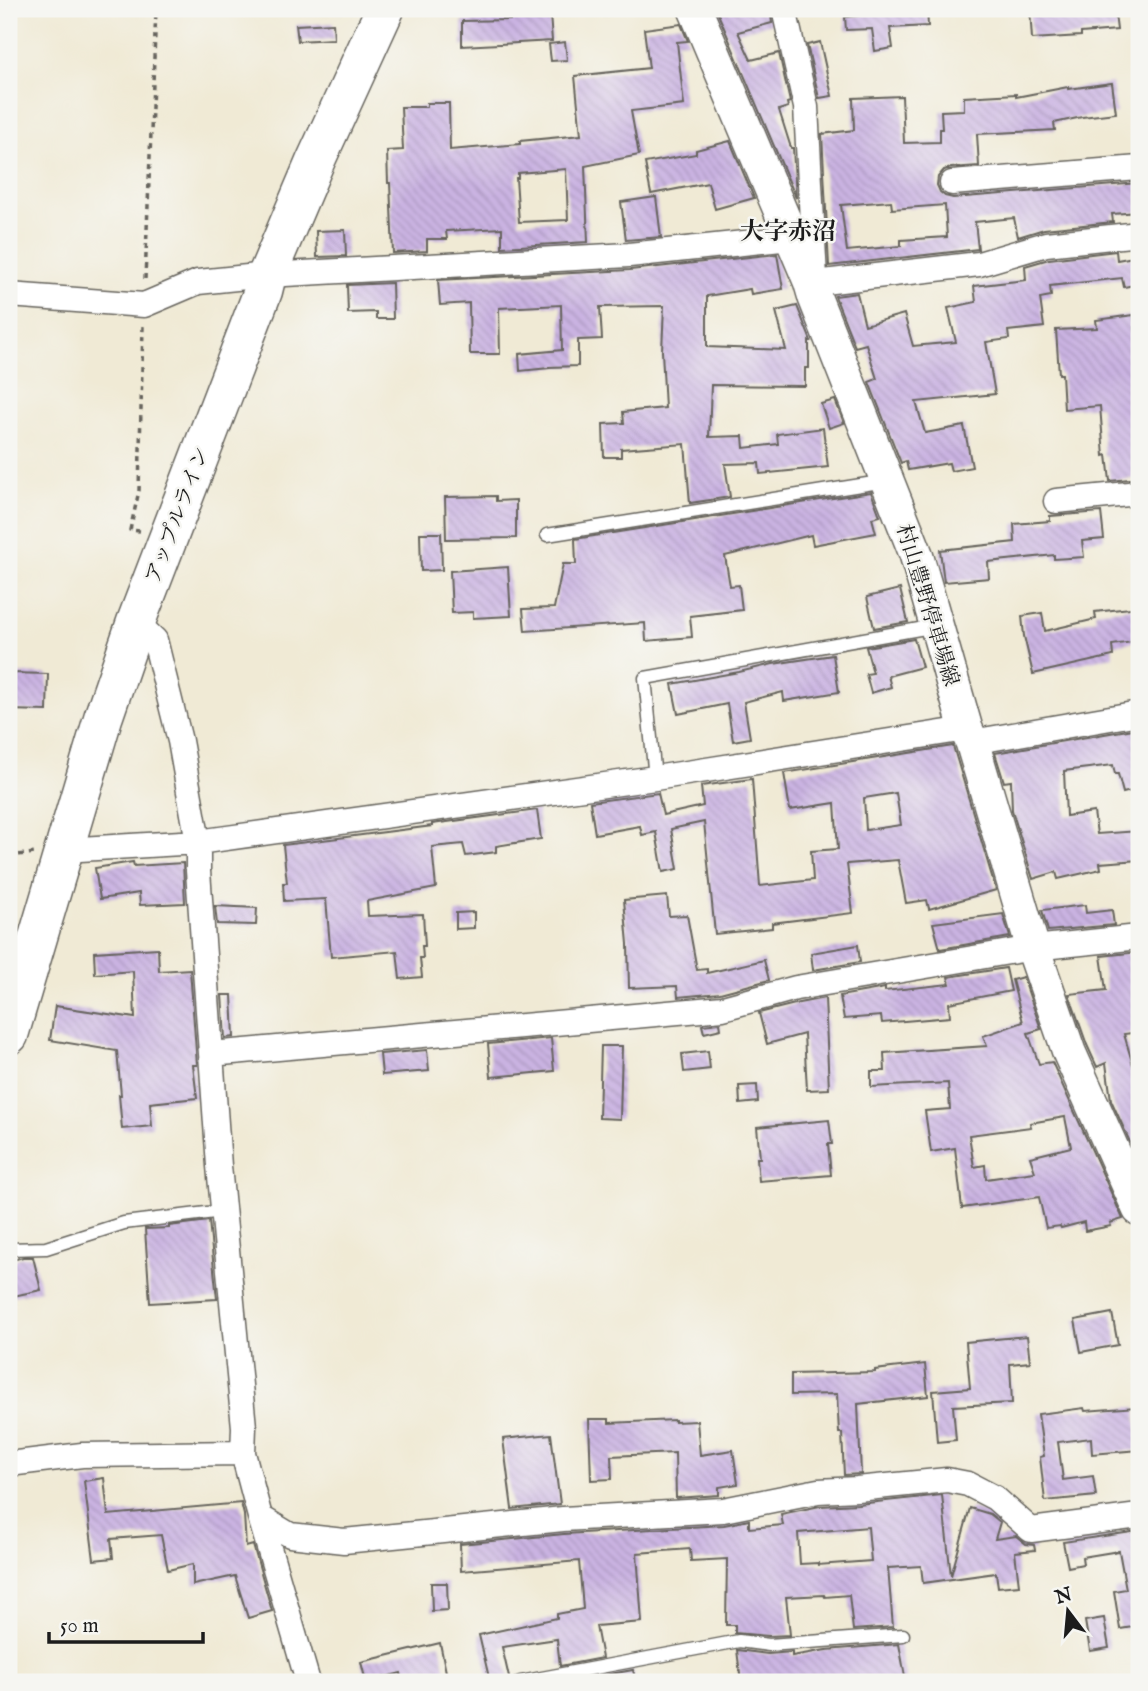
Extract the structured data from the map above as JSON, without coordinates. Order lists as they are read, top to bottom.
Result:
{
  "streets": {
    "highway": ["アップルライン"],
    "main road": ["村山豊野停車場線"]
  },
  "districts": ["大字赤沼"],
  "scale_bar": "50 m",
  "north": "top"
}
